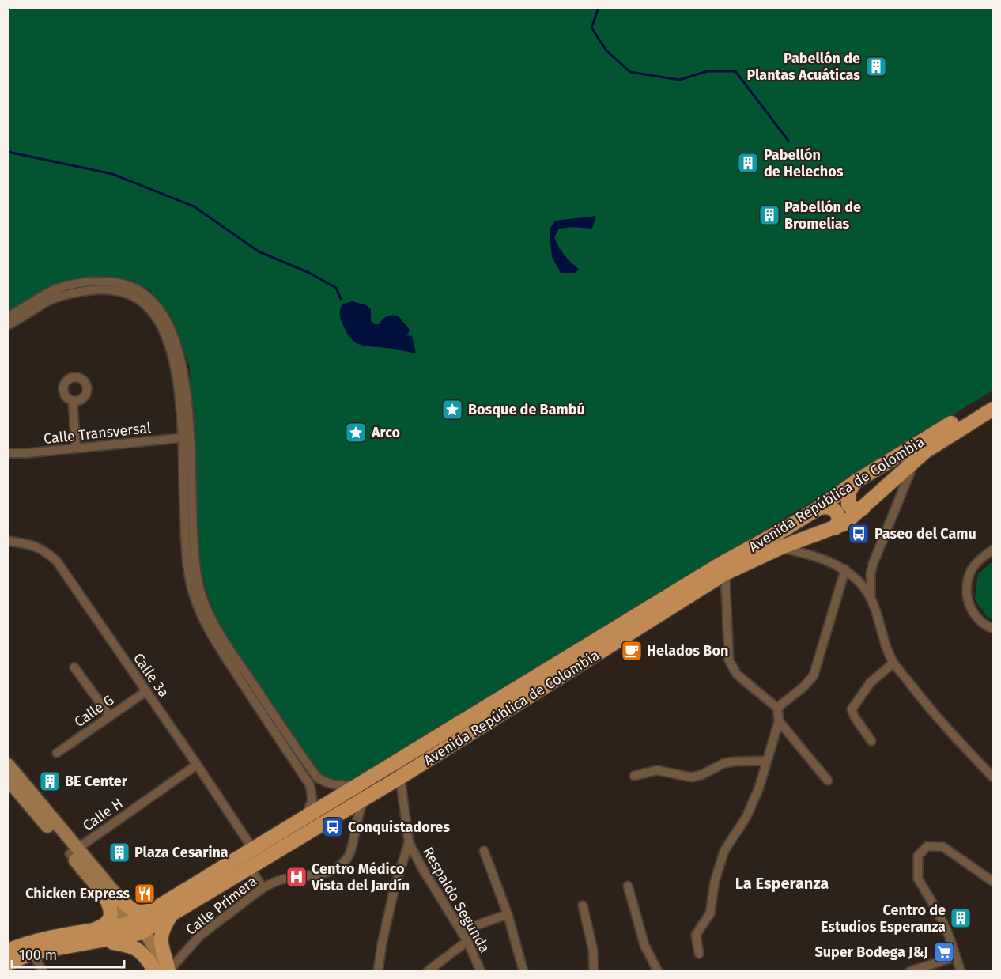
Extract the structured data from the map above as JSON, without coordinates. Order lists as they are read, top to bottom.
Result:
{
  "streets": {
    "main road": ["Avenida República de Colombia"],
    "street": [
      "Calle Transversal",
      "Calle 3a",
      "Calle G",
      "Calle H",
      "Respaldo Segunda",
      "Calle Primera"
    ]
  },
  "crossings": [
    ["Avenida República de Colombia", "Calle 3a"],
    ["Avenida República de Colombia", "Calle Primera"],
    ["Calle 3a", "Calle G"],
    ["Calle 3a", "Calle H"]
  ],
  "districts": ["La Esperanza"],
  "places": {
    "building": [
      "Pabellón de Plantas Acuáticas",
      "Pabellón de Helechos",
      "Pabellón de Bromelias",
      "BE Center",
      "Plaza Cesarina",
      "Centro de Estudios Esperanza"
    ],
    "place": ["Bosque de Bambú", "Arco"],
    "bus stop": ["Paseo del Camu", "Conquistadores"],
    "cafe": ["Helados Bon"],
    "hospital": ["Centro Médico Vista del Jardín"],
    "restaurant": ["Chicken Express"],
    "supermarket": ["Super Bodega J&J"]
  },
  "scale_bar": "100 m"
}
